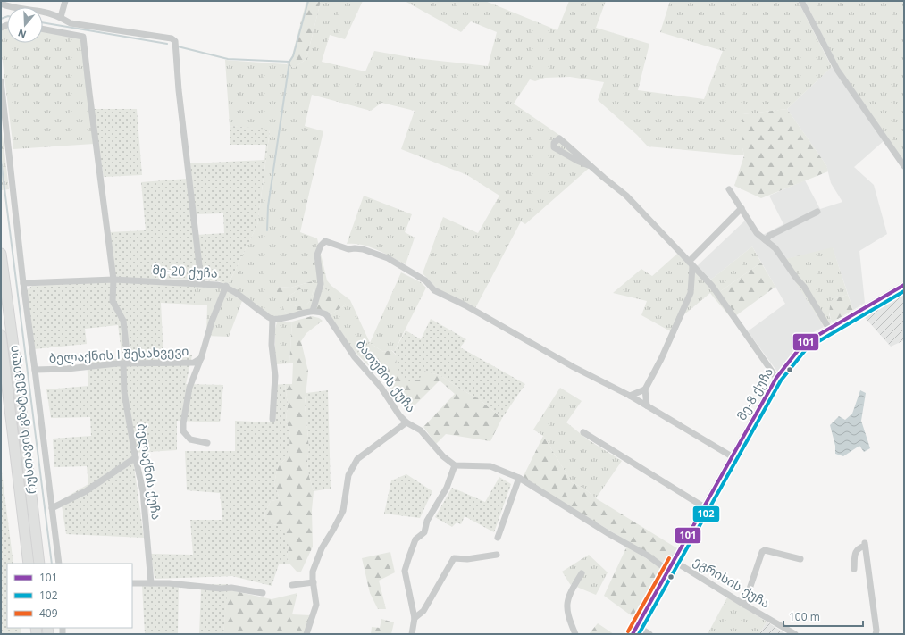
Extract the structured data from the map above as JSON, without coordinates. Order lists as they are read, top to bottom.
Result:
{
  "streets": {
    "highway": ["რუსთავის გზატკეცილი"],
    "street": [
      "მე-20 ქუჩა",
      "ბელაქნის I შესახვევი",
      "ბათუმის ქუჩა",
      "მე-8 ქუჩა",
      "ბელაქნის ქუჩა",
      "ეგრისის ქუჩა"
    ]
  },
  "crossings": [
    ["მე-20 ქუჩა", "ბელაქნის ქუჩა"],
    ["ბელაქნის I შესახვევი", "ბელაქნის ქუჩა"],
    ["მე-8 ქუჩა", "ეგრისის ქუჩა"]
  ],
  "lines": ["transit line 101", "transit line 102", "transit line 409"],
  "legend": ["101", "102", "409"],
  "scale_bar": "100 m",
  "north": "bottom"
}
